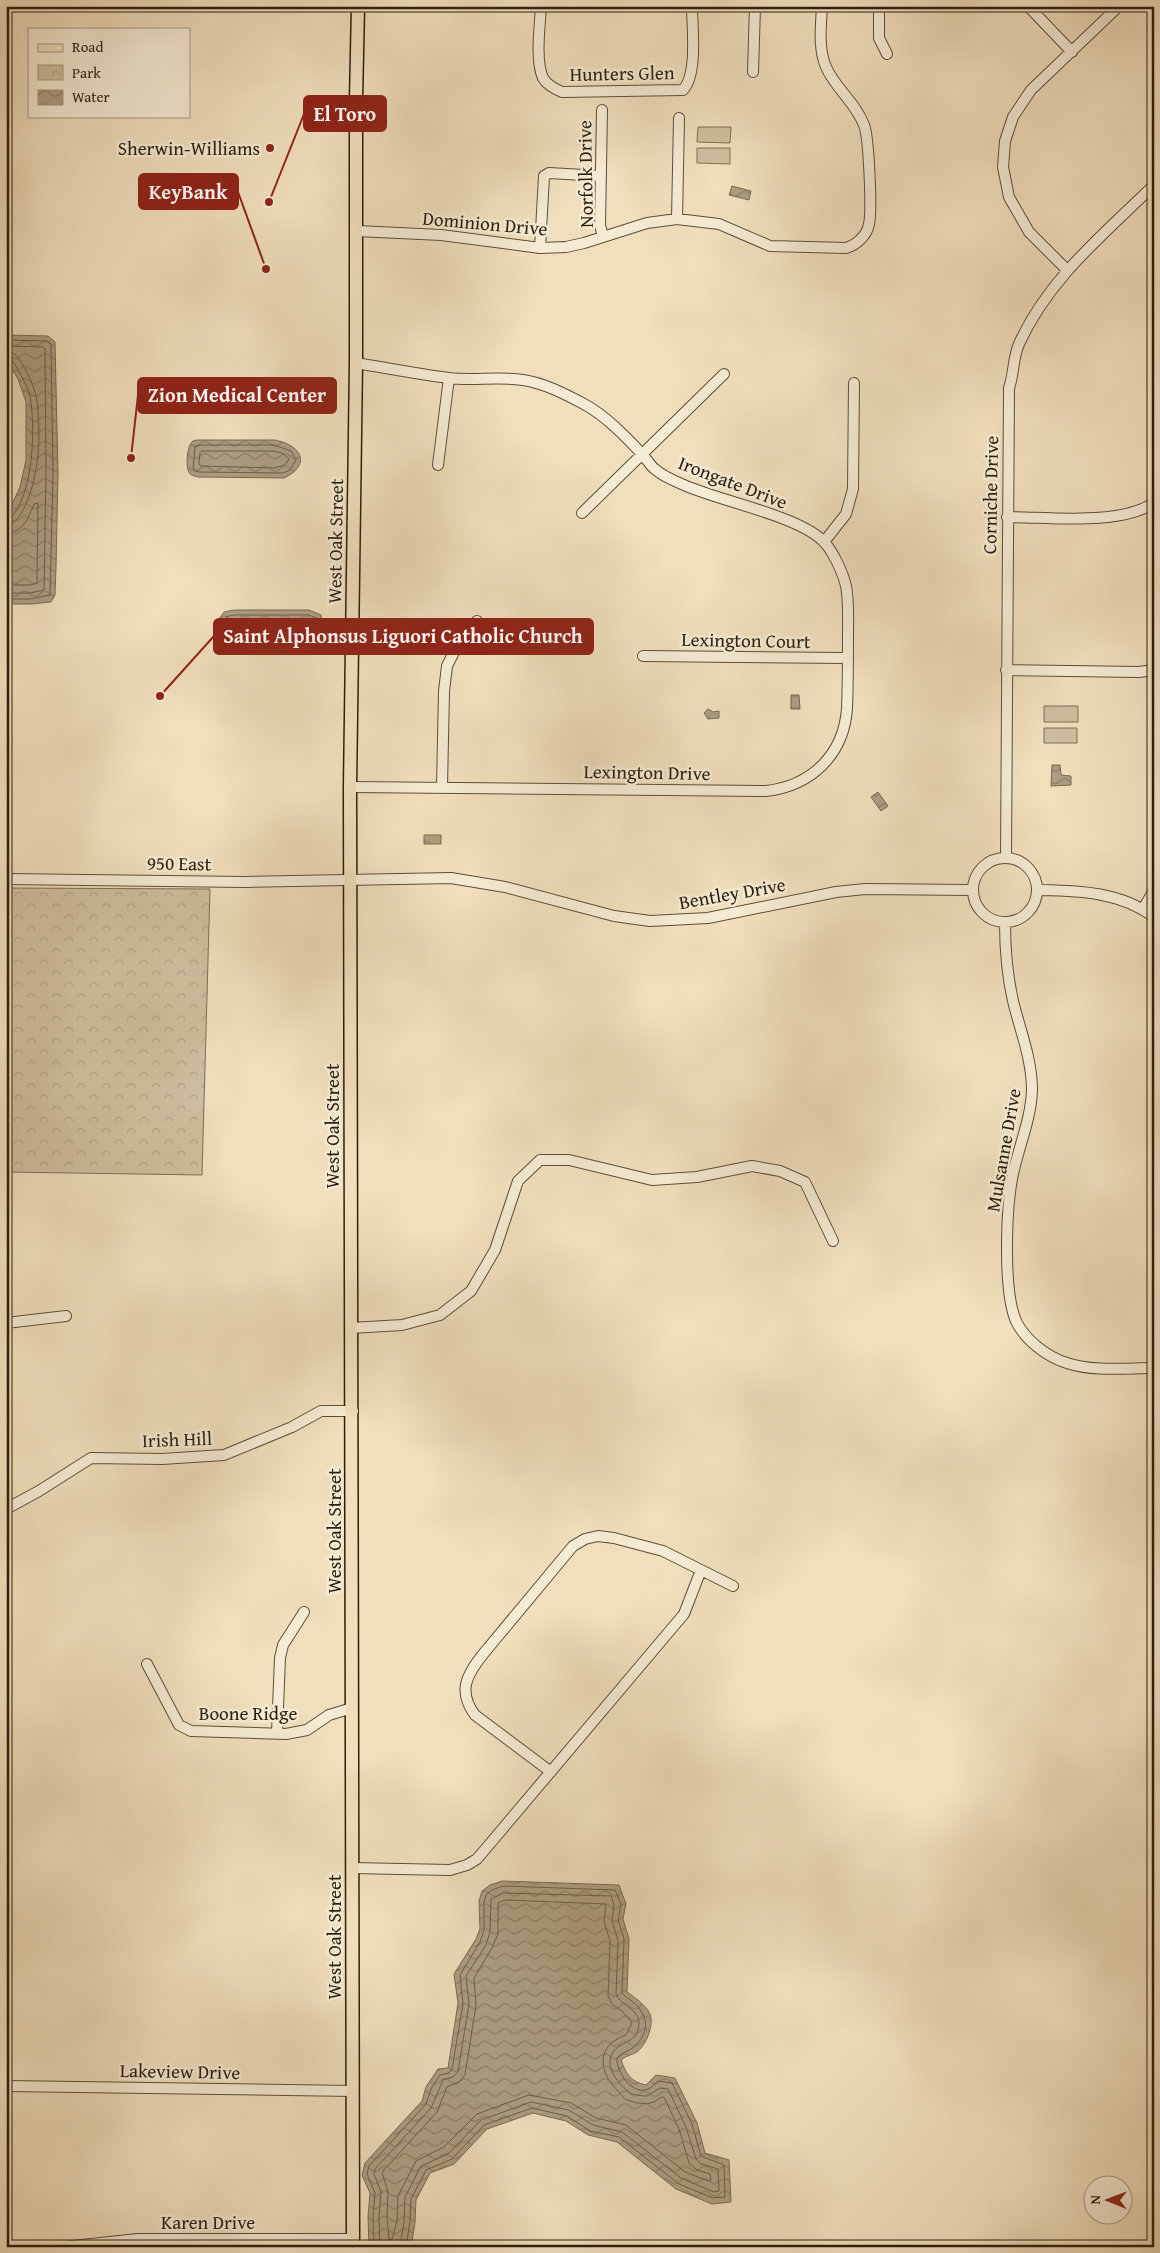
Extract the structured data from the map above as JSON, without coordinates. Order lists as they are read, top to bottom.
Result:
{
  "streets": {
    "main road": ["West Oak Street"],
    "street": [
      "Hunters Glen",
      "Norfolk Drive",
      "Dominion Drive",
      "Irongate Drive",
      "Corniche Drive",
      "Lexington Court",
      "Lexington Drive",
      "950 East",
      "Bentley Drive",
      "Mulsanne Drive",
      "Irish Hill",
      "Boone Ridge",
      "Lakeview Drive",
      "Karen Drive"
    ]
  },
  "crossings": [
    ["Norfolk Drive", "Dominion Drive"],
    ["Dominion Drive", "West Oak Street"],
    ["Irongate Drive", "West Oak Street"],
    ["Irongate Drive", "Lexington Court"],
    ["Irongate Drive", "Lexington Drive"],
    ["Corniche Drive", "Bentley Drive"],
    ["Corniche Drive", "Mulsanne Drive"],
    ["West Oak Street", "Lexington Drive"],
    ["West Oak Street", "950 East"],
    ["West Oak Street", "Bentley Drive"],
    ["West Oak Street", "Irish Hill"],
    ["West Oak Street", "Boone Ridge"],
    ["West Oak Street", "Lakeview Drive"],
    ["West Oak Street", "Karen Drive"],
    ["Lexington Court", "Lexington Drive"],
    ["950 East", "Bentley Drive"],
    ["Bentley Drive", "Mulsanne Drive"]
  ],
  "places": [
    "Sherwin-Williams",
    "El Toro",
    "KeyBank",
    "Zion Medical Center",
    "Saint Alphonsus Liguori Catholic Church"
  ],
  "legend": ["Road", "Park", "Water"],
  "north": "left"
}
